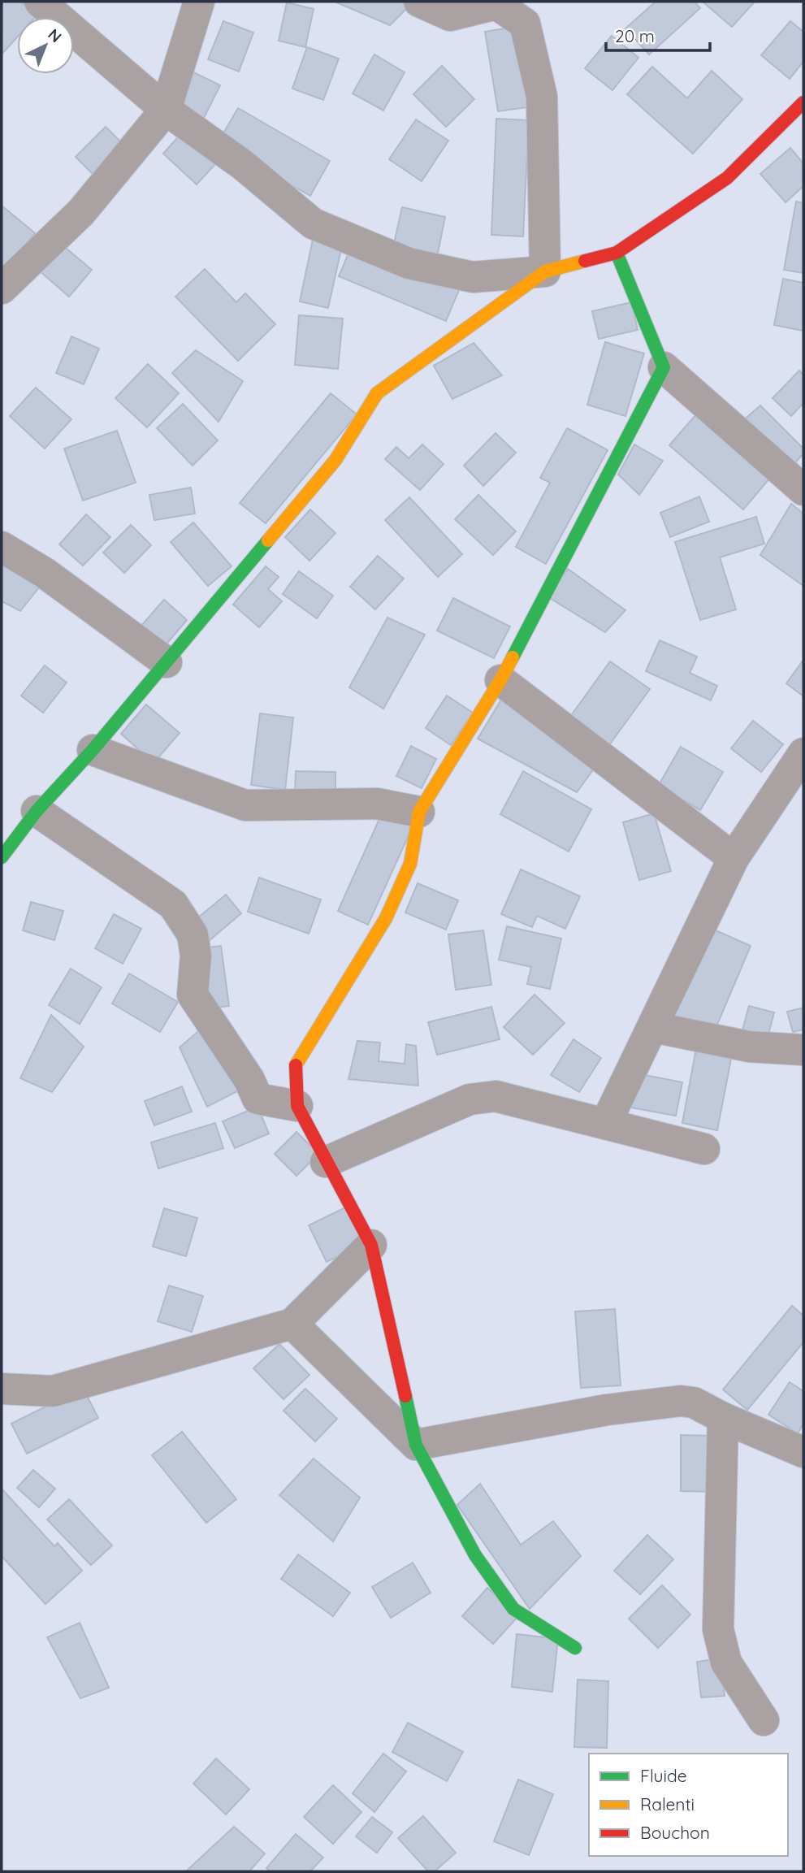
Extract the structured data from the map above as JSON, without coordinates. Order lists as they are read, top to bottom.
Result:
{
  "legend": ["Fluide", "Ralenti", "Bouchon"],
  "scale_bar": "20 m",
  "north": "top right"
}
